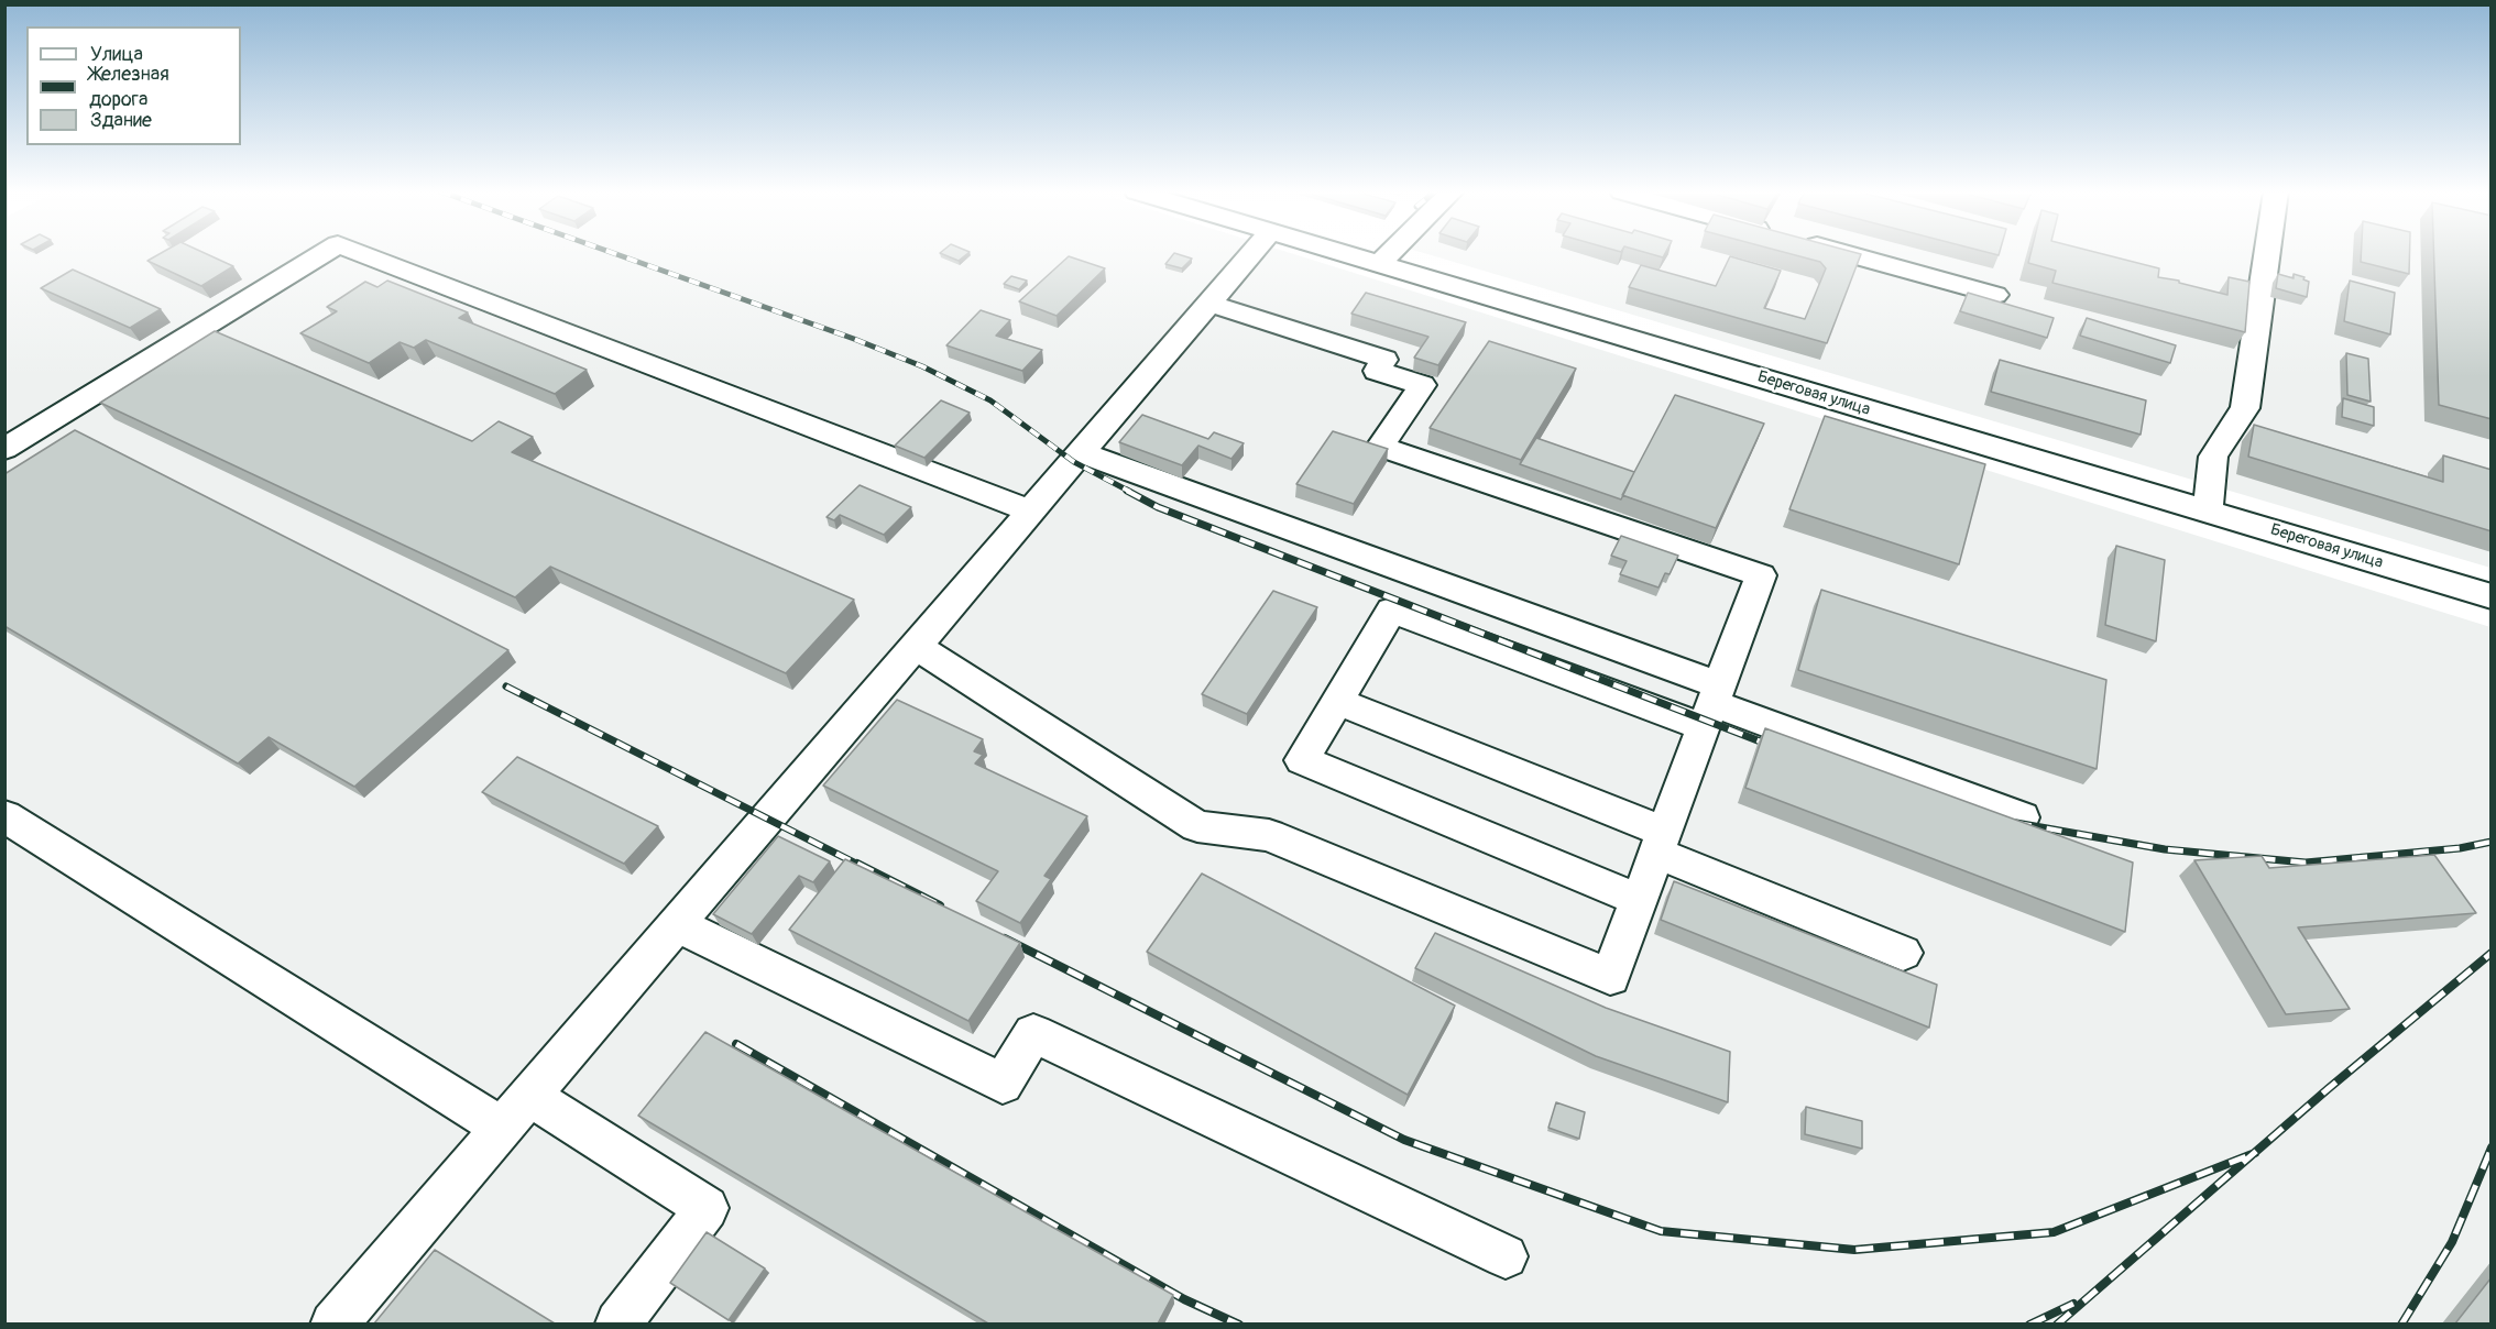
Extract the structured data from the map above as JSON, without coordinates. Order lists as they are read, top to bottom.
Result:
{
  "streets": {
    "street": ["Береговая улица"]
  },
  "legend": ["Улица", "Железная дорога", "Здание"]
}
